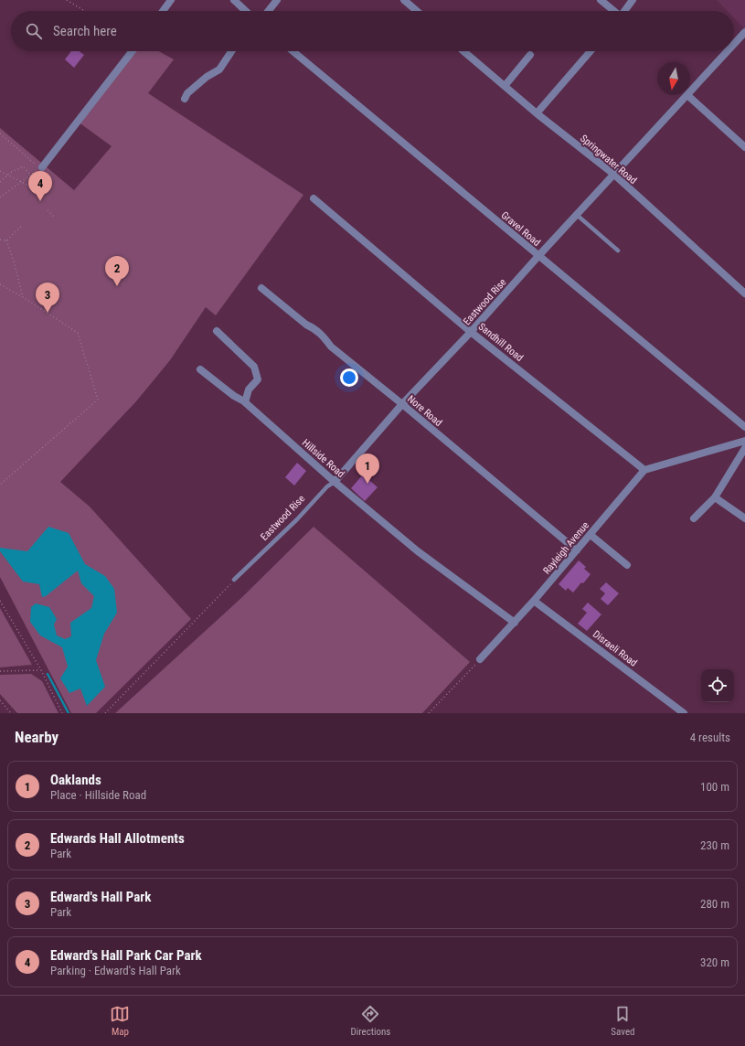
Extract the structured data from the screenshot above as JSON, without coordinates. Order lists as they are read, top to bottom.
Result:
{
  "streets": {
    "street": [
      "Springwater Road",
      "Gravel Road",
      "Eastwood Rise",
      "Sandhill Road",
      "Nore Road",
      "Hillside Road",
      "Rayleigh Avenue",
      "Disraeli Road"
    ]
  },
  "crossings": [
    ["Springwater Road", "Eastwood Rise"],
    ["Gravel Road", "Eastwood Rise"],
    ["Eastwood Rise", "Sandhill Road"],
    ["Eastwood Rise", "Nore Road"],
    ["Eastwood Rise", "Hillside Road"],
    ["Sandhill Road", "Rayleigh Avenue"],
    ["Nore Road", "Rayleigh Avenue"],
    ["Hillside Road", "Rayleigh Avenue"],
    ["Rayleigh Avenue", "Disraeli Road"]
  ],
  "north": "bottom",
  "page": {
    "search": "Search here",
    "pins": [
      "4",
      "2",
      "3",
      "1"
    ],
    "heading": ["Nearby", "4 results"],
    "list": [
      {
        "mark": "1",
        "name": "Oaklands",
        "note": "Place · Hillside Road",
        "value": "100 m"
      },
      {
        "mark": "2",
        "name": "Edwards Hall Allotments",
        "note": "Park",
        "value": "230 m"
      },
      {
        "mark": "3",
        "name": "Edward's Hall Park",
        "note": "Park",
        "value": "280 m"
      },
      {
        "mark": "4",
        "name": "Edward's Hall Park Car Park",
        "note": "Parking · Edward's Hall Park",
        "value": "320 m"
      }
    ],
    "nav": ["Map", "Directions", "Saved"]
  }
}
